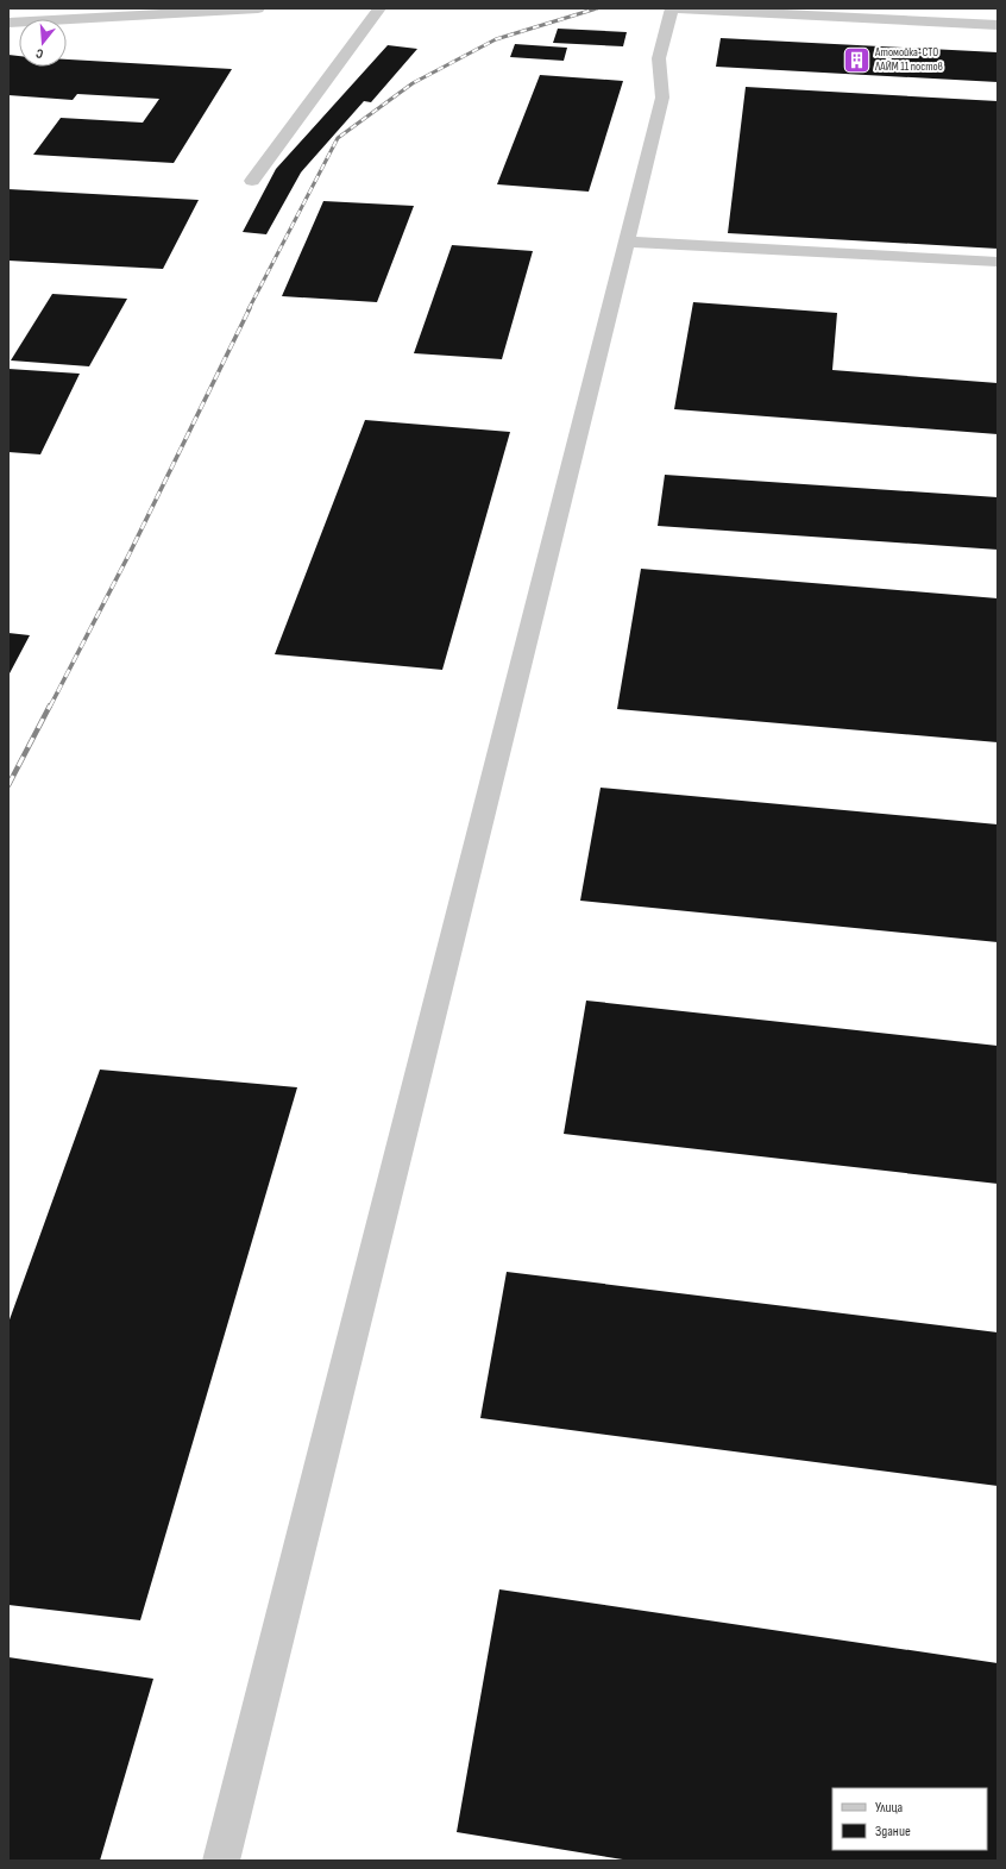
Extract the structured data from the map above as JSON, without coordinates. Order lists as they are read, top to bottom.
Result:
{
  "places": {
    "building": ["Атомойка-СТО ЛАЙМ 11 постов"]
  },
  "legend": ["Улица", "Здание"],
  "north": "bottom"
}
